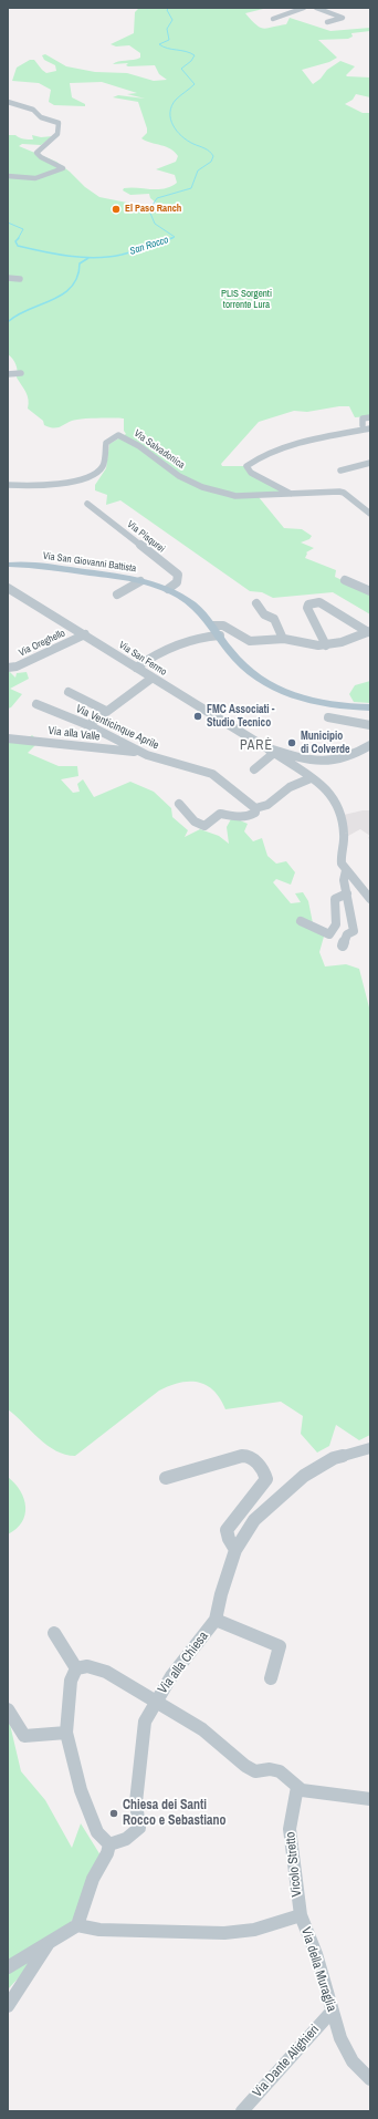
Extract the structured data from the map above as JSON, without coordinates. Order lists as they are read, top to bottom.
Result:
{
  "streets": {
    "main road": ["Via San Giovanni Battista"],
    "street": [
      "Via Salvadonica",
      "Via Pisqurei",
      "Via Oreghello",
      "Via San Fermo",
      "Via Venticinque Aprile",
      "Via alla Valle",
      "Via alla Chiesa",
      "Vicolo Stretto",
      "Via della Muraglia",
      "Via Dante Alighieri"
    ]
  },
  "crossings": [
    ["Via Pisqurei", "Via San Giovanni Battista"],
    ["Via Oreghello", "Via San Fermo"],
    ["Via Venticinque Aprile", "Via alla Valle"],
    ["Vicolo Stretto", "Via della Muraglia"],
    ["Via della Muraglia", "Via Dante Alighieri"]
  ],
  "districts": ["PARÈ"],
  "water": ["San Rocco"],
  "parks": ["PLIS Sorgenti torrente Lura"],
  "places": [
    "El Paso Ranch",
    "FMC Associati - Studio Tecnico",
    "Municipio di Colverde",
    "Chiesa dei Santi Rocco e Sebastiano"
  ]
}
